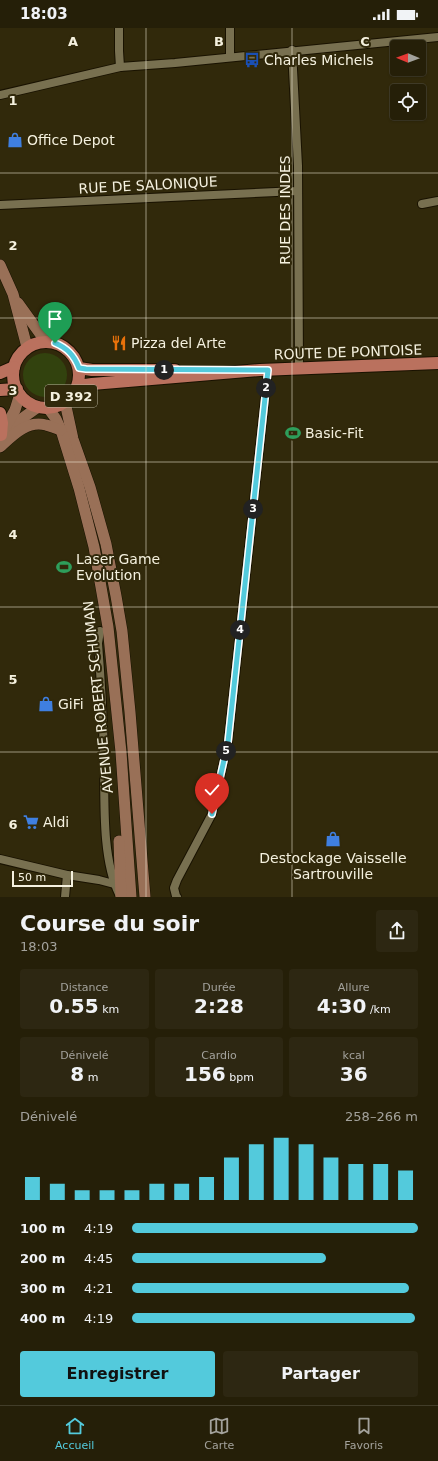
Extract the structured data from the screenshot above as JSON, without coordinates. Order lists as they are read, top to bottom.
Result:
{
  "streets": {
    "main road": ["ROUTE DE PONTOISE", "D 392", "AVENUE ROBERT SCHUMAN"],
    "street": ["RUE DE SALONIQUE", "RUE DES INDES"]
  },
  "crossings": [
    ["RUE DE SALONIQUE", "RUE DES INDES"],
    ["RUE DES INDES", "ROUTE DE PONTOISE"],
    ["ROUTE DE PONTOISE", "D 392"],
    ["ROUTE DE PONTOISE", "AVENUE ROBERT SCHUMAN"],
    ["D 392", "AVENUE ROBERT SCHUMAN"]
  ],
  "places": {
    "bus stop": ["Charles Michels"],
    "shop": ["Office Depot", "GiFi", "Destockage Vaisselle Sartrouville"],
    "restaurant": ["Pizza del Arte"],
    "sports": ["Basic-Fit", "Laser Game Evolution"],
    "supermarket": ["Aldi"]
  },
  "scale_bar": "50 m",
  "north": "left",
  "page": {
    "status": "18:03",
    "pins": [
      "1",
      "2",
      "3",
      "4",
      "5"
    ],
    "scale": "50 m",
    "heading": ["Course du soir", "18:03"],
    "stats": [
      ["Distance", "0.55 km"],
      ["Durée", "2:28"],
      ["Allure", "4:30 /km"],
      ["Dénivelé", "8 m"],
      ["Cardio", "156 bpm"],
      ["kcal", "36"]
    ],
    "chart": ["Dénivelé", "258–266 m"],
    "list": [
      {
        "name": "100 m",
        "note": "4:19"
      },
      {
        "name": "200 m",
        "note": "4:45"
      },
      {
        "name": "300 m",
        "note": "4:21"
      },
      {
        "name": "400 m",
        "note": "4:19"
      }
    ],
    "buttons": ["Enregistrer", "Partager"],
    "tabs": ["Accueil", "Carte", "Favoris"]
  },
  "grid": {
    "columns": ["A", "B", "C"],
    "rows": [
      "1",
      "2",
      "3",
      "4",
      "5",
      "6"
    ]
  }
}
